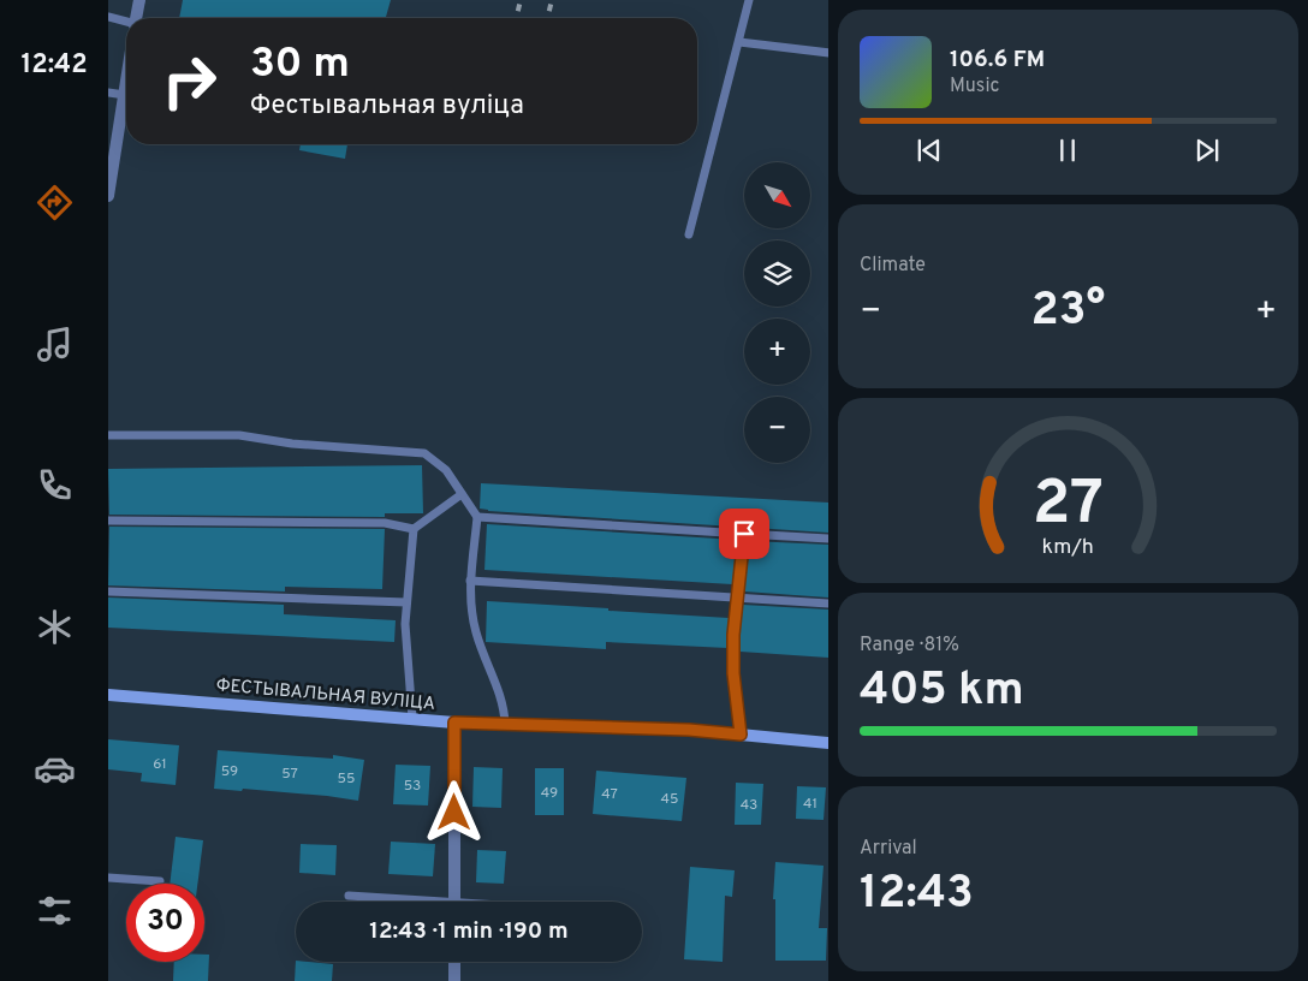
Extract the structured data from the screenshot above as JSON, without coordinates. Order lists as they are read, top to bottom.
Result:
{
  "streets": {
    "street": ["ФЕСТЫВАЛЬНАЯ ВУЛІЦА"]
  },
  "house_numbers": [
    "61",
    "59",
    "57",
    "55",
    "53",
    "49",
    "47",
    "45",
    "41",
    "43"
  ],
  "north": "bottom right",
  "page": {
    "tabs": "12:42",
    "turn": ["30 m", "Фестывальная вуліца"],
    "song": ["106.6 FM", "Music"],
    "map_buttons": ["+", "−"],
    "tile": [
      "Climate",
      ["Range · 81%", "405 km"],
      ["Arrival", "12:43"]
    ],
    "heat": ["−", "23°", "+"],
    "limit": "30",
    "trip": "12:43 · 1 min · 190 m",
    "gauge": ["27", "km/h"]
  }
}
